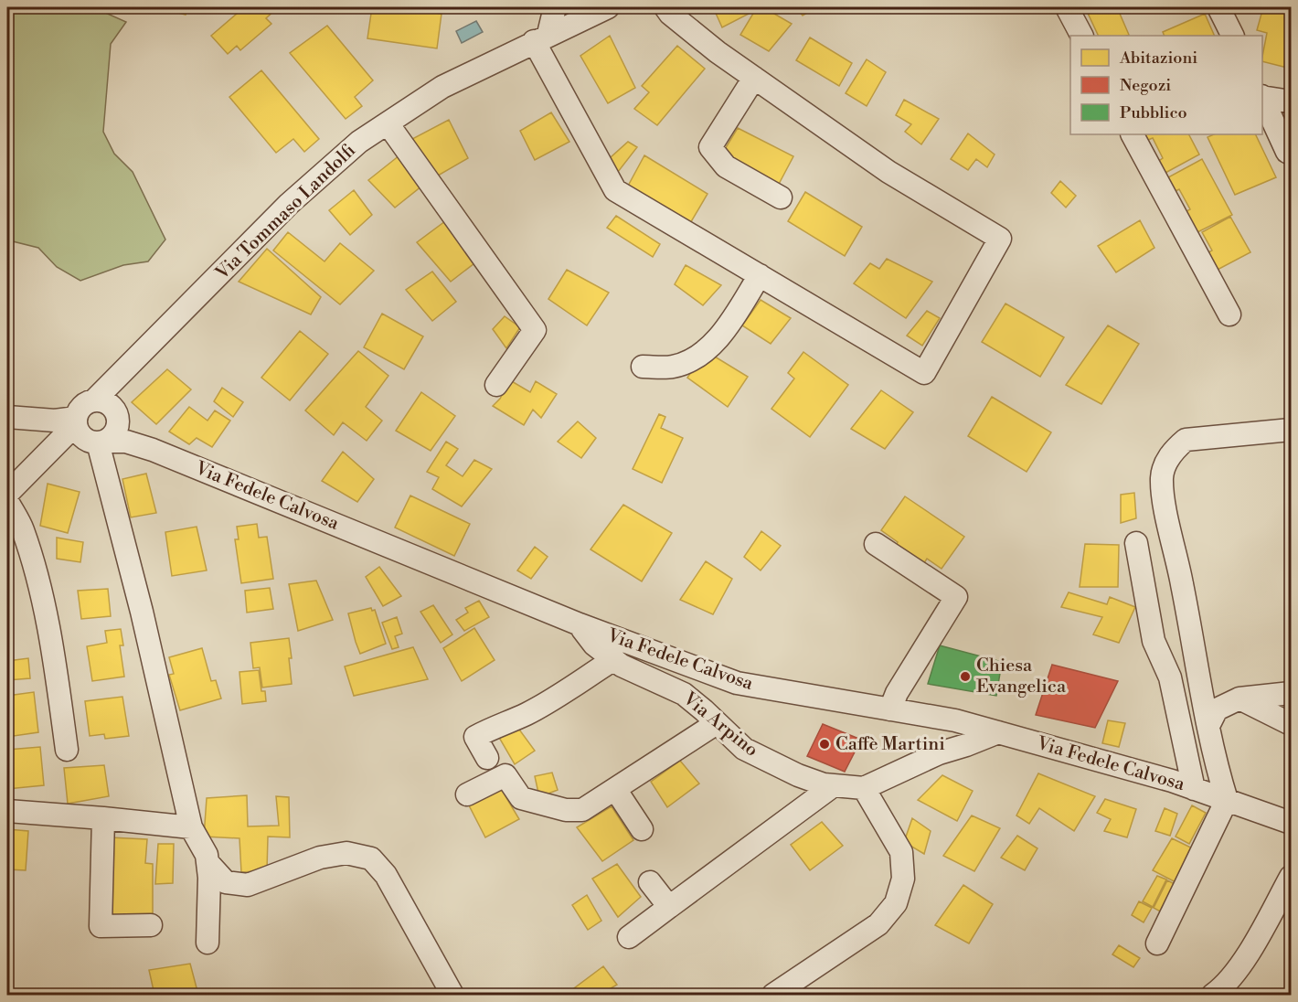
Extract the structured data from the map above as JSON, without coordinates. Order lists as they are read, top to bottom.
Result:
{
  "streets": {
    "street": ["Via Tommaso Landolfi", "Via Fedele Calvosa", "Via Arpino"]
  },
  "crossings": [
    ["Via Tommaso Landolfi", "Via Fedele Calvosa"],
    ["Via Fedele Calvosa", "Via Arpino"]
  ],
  "places": ["Chiesa Evangelica", "Caffè Martini"],
  "legend": ["Abitazioni", "Negozi", "Pubblico"]
}
